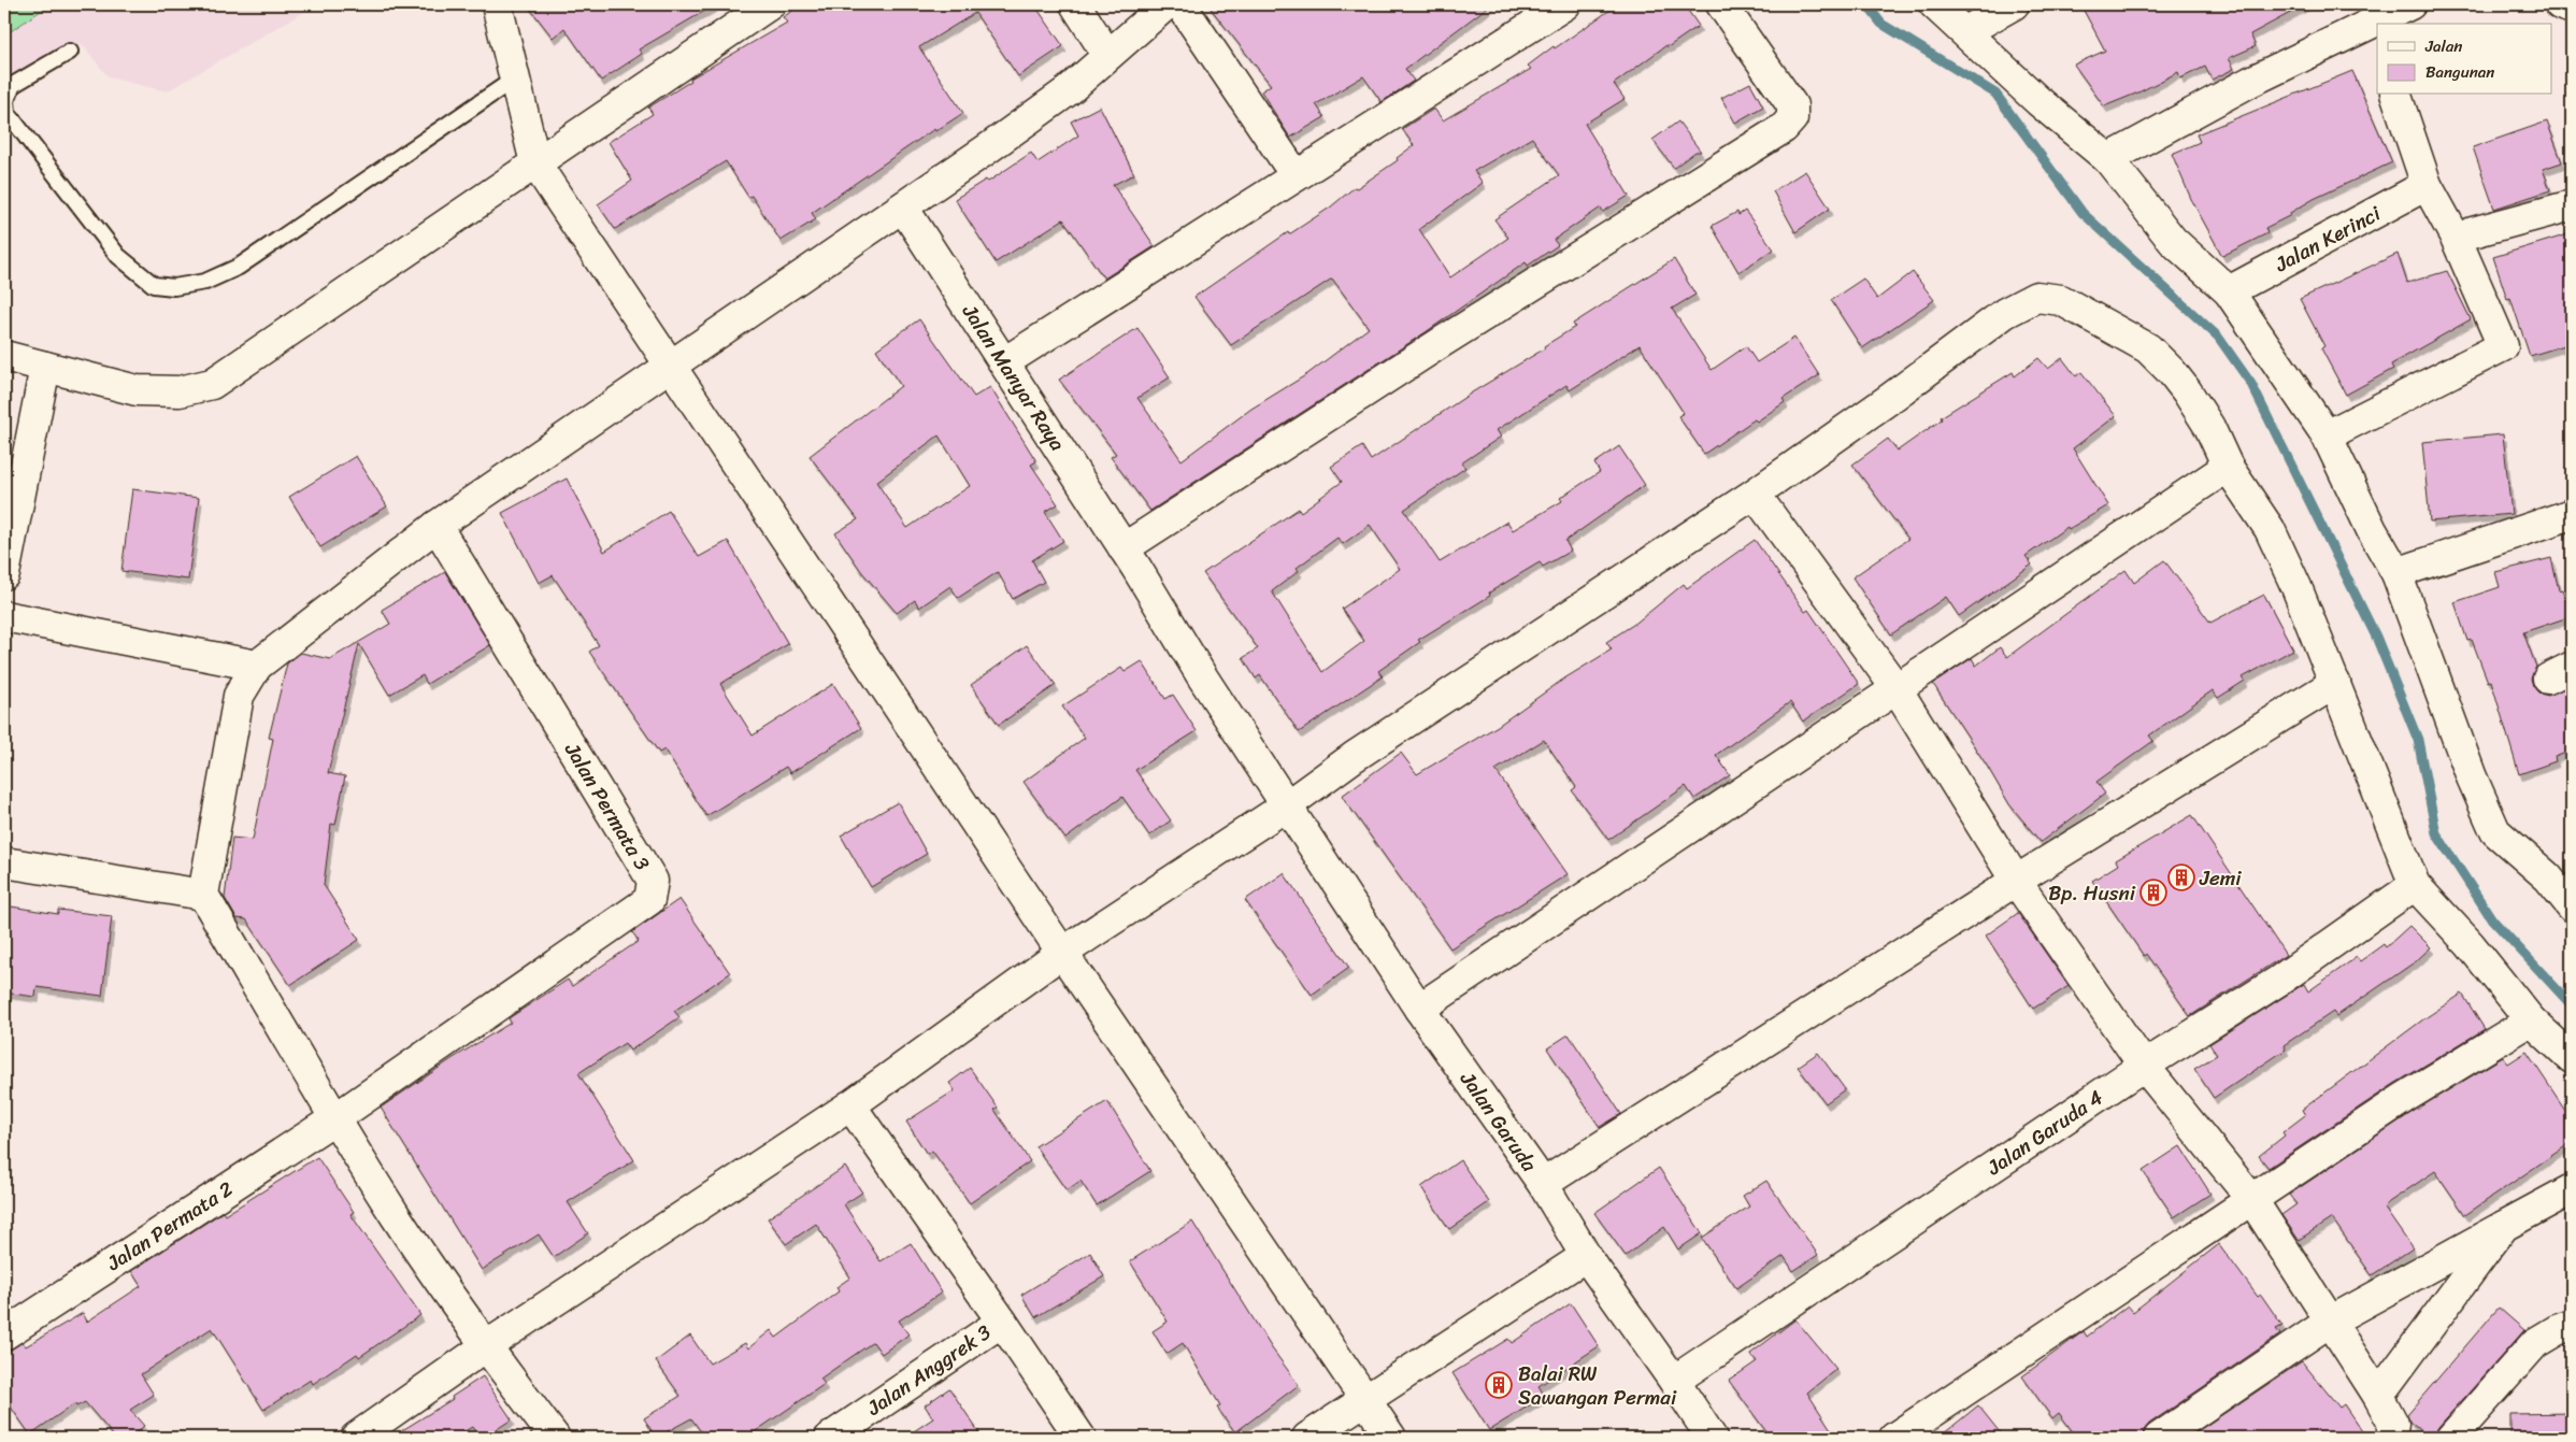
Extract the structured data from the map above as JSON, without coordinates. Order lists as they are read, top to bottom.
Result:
{
  "streets": {
    "street": [
      "Jalan Kerinci",
      "Jalan Manyar Raya",
      "Jalan Permata 3",
      "Jalan Garuda",
      "Jalan Garuda 4",
      "Jalan Permata 2",
      "Jalan Anggrek 3"
    ]
  },
  "crossings": [
    ["Jalan Manyar Raya", "Jalan Garuda"],
    ["Jalan Permata 3", "Jalan Permata 2"],
    ["Jalan Garuda", "Jalan Garuda 4"]
  ],
  "places": {
    "building": ["Jemi", "Bp. Husni", "Balai RW Sawangan Permai"]
  },
  "legend": ["Jalan", "Bangunan"]
}
